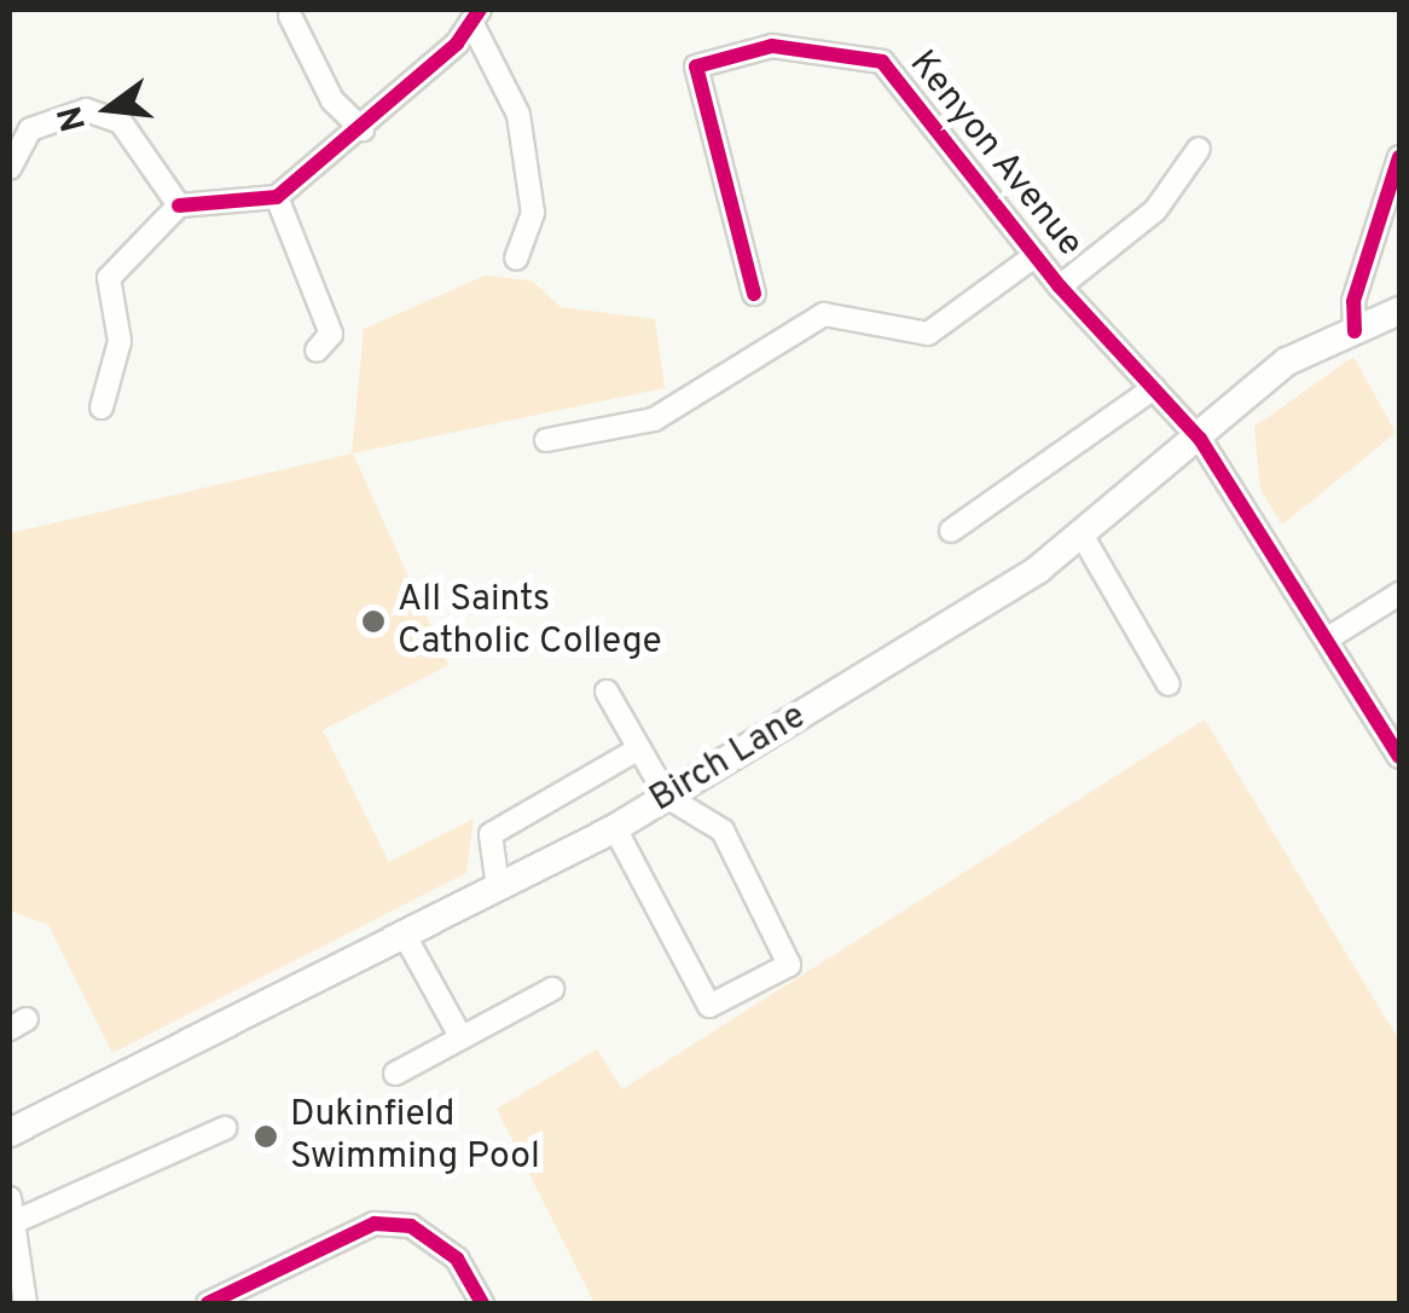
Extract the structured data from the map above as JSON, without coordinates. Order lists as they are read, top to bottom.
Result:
{
  "streets": {
    "main road": ["Birch Lane"],
    "street": ["Kenyon Avenue"]
  },
  "crossings": [
    ["Kenyon Avenue", "Birch Lane"]
  ],
  "places": ["All Saints Catholic College", "Dukinfield Swimming Pool"],
  "north": "left"
}
